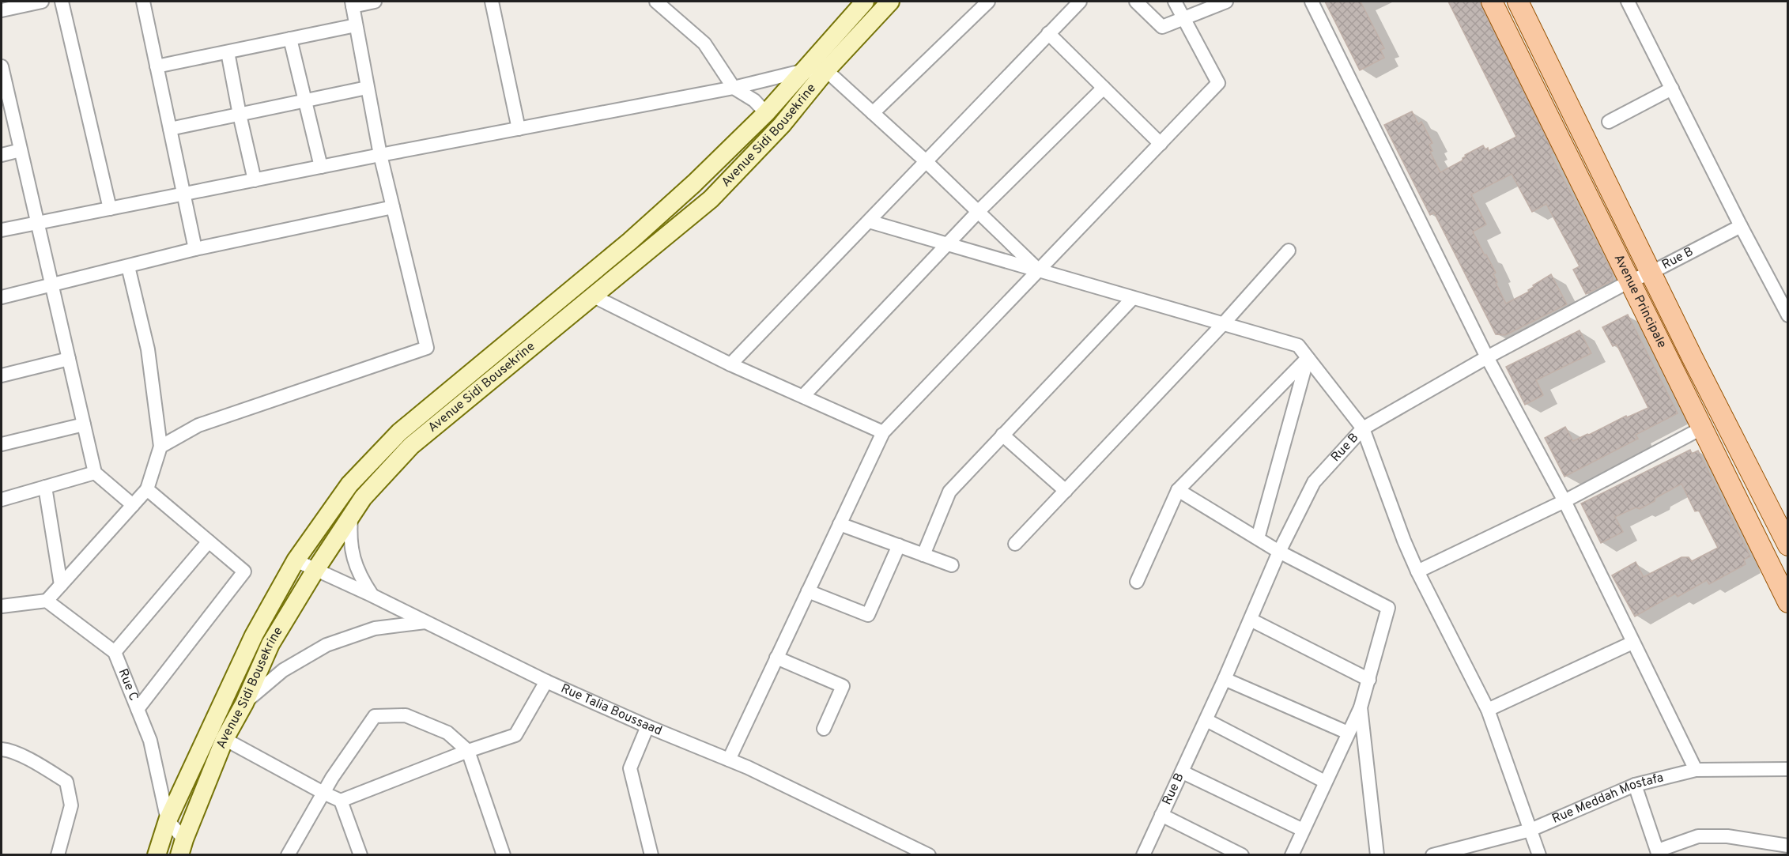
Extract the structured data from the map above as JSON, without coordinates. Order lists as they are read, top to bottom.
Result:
{
  "streets": {
    "main road": ["Avenue Sidi Bousekrine", "Avenue Principale"],
    "street": [
      "Rue B",
      "Rue C",
      "Rue Talia Boussaad",
      "Rue Meddah Mostafa"
    ]
  },
  "crossings": [
    ["Avenue Sidi Bousekrine", "Rue C"],
    ["Avenue Sidi Bousekrine", "Rue Talia Boussaad"],
    ["Rue B", "Avenue Principale"]
  ]
}
